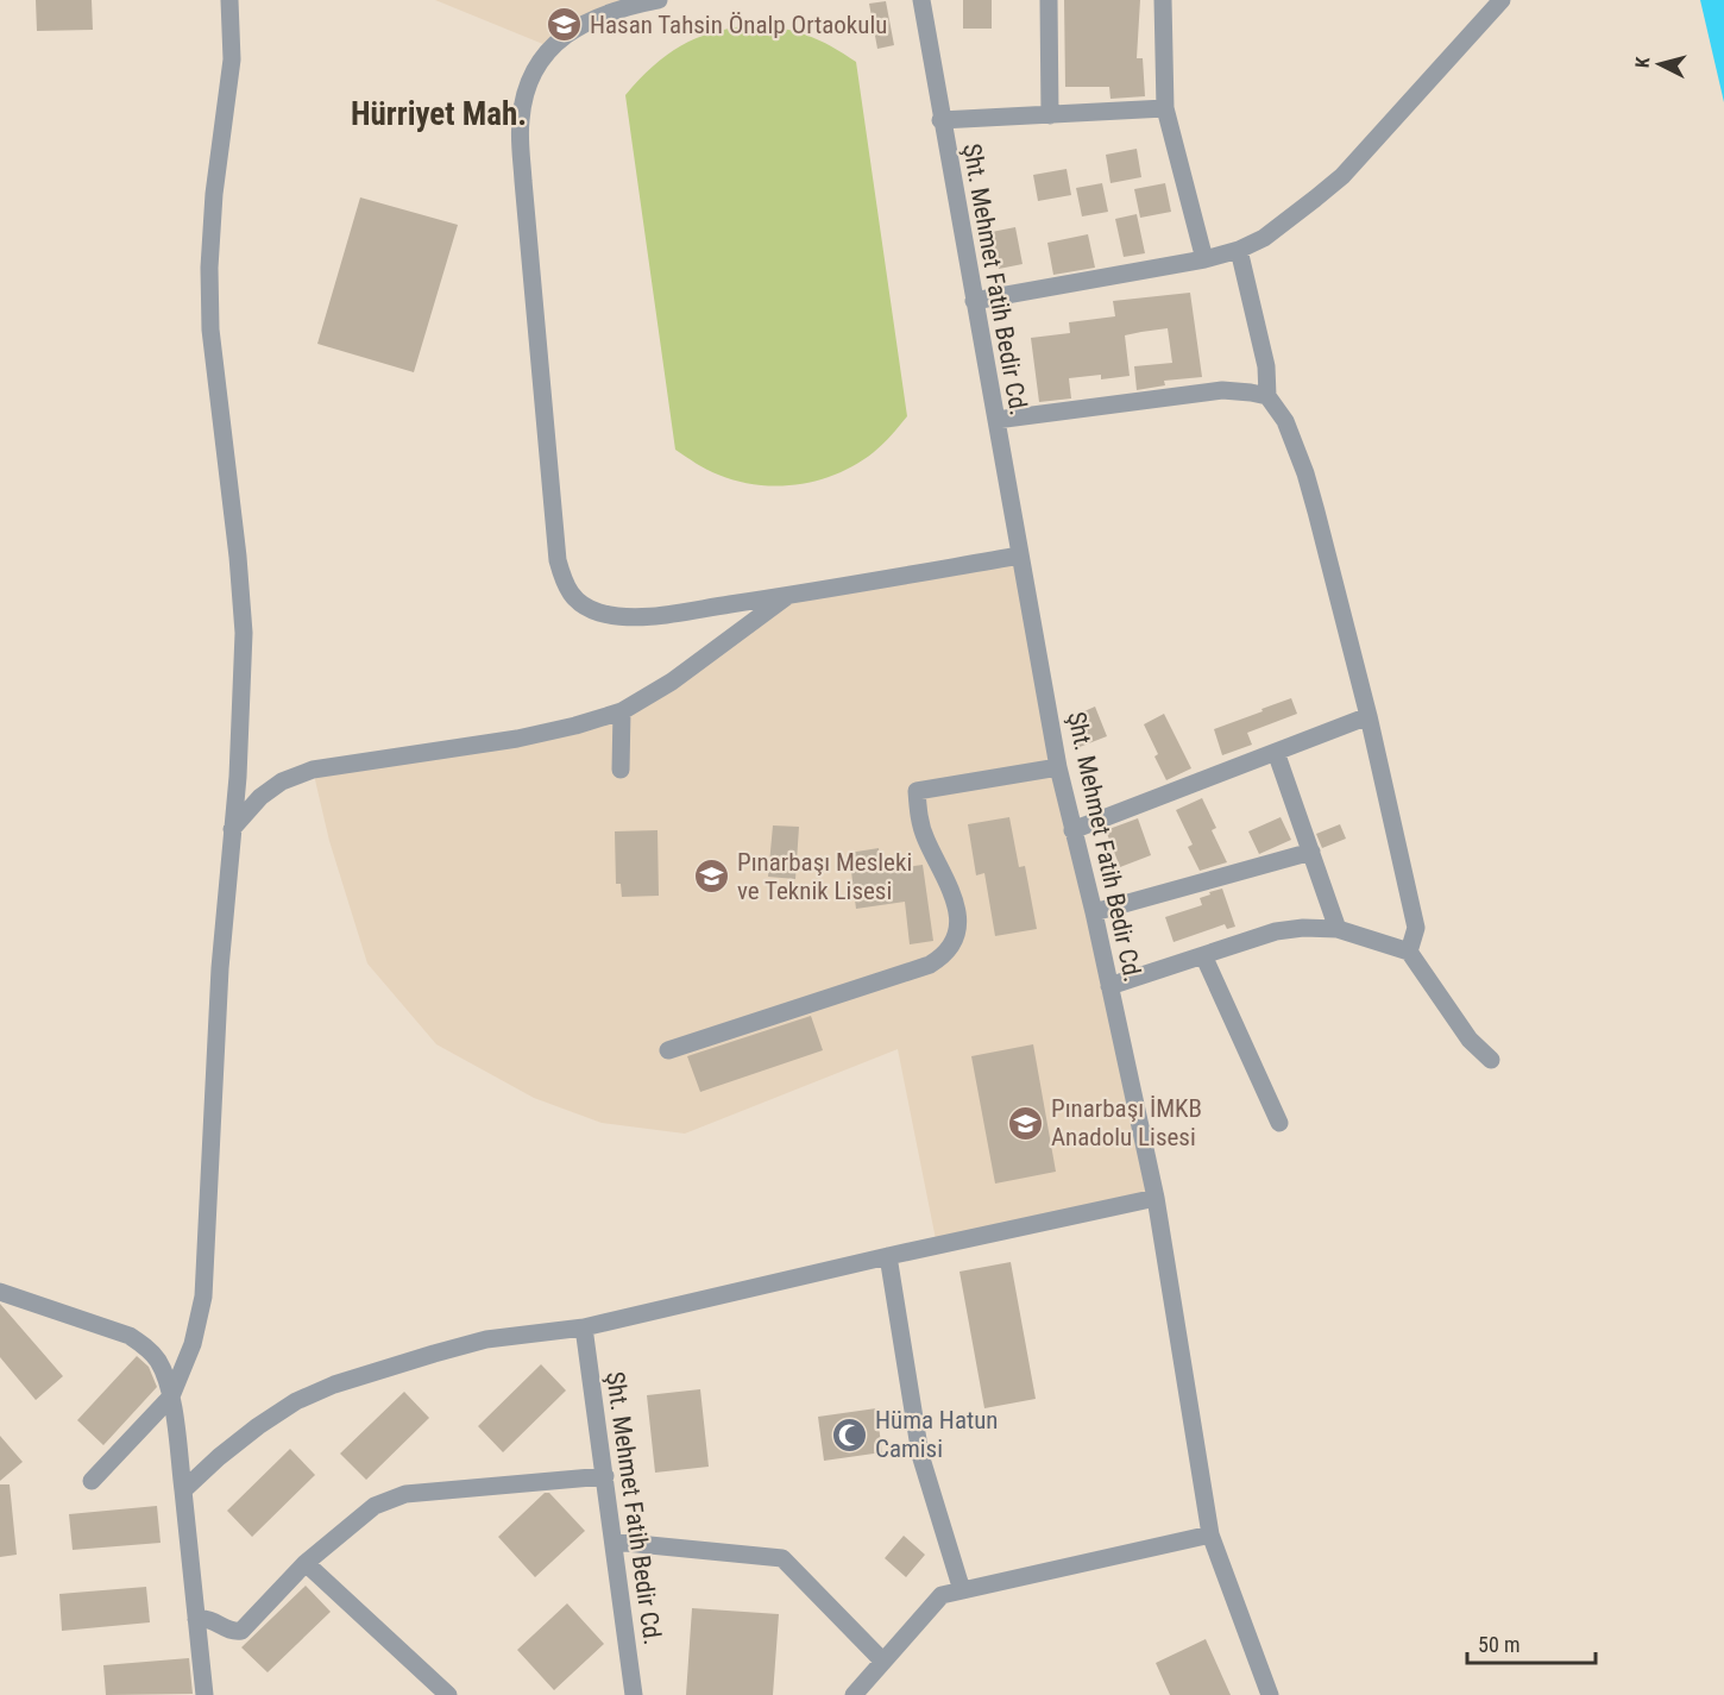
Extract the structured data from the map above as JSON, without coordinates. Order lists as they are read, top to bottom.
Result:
{
  "streets": {
    "street": ["Şht. Mehmet Fatih Bedir Cd."]
  },
  "districts": ["Hürriyet Mah."],
  "places": {
    "school or university": ["Hasan Tahsin Önalp Ortaokulu", "Pınarbaşı Mesleki ve Teknik Lisesi", "Pınarbaşı İMKB Anadolu Lisesi"],
    "mosque": ["Hüma Hatun Camisi"]
  },
  "scale_bar": "50 m",
  "north": "left"
}
